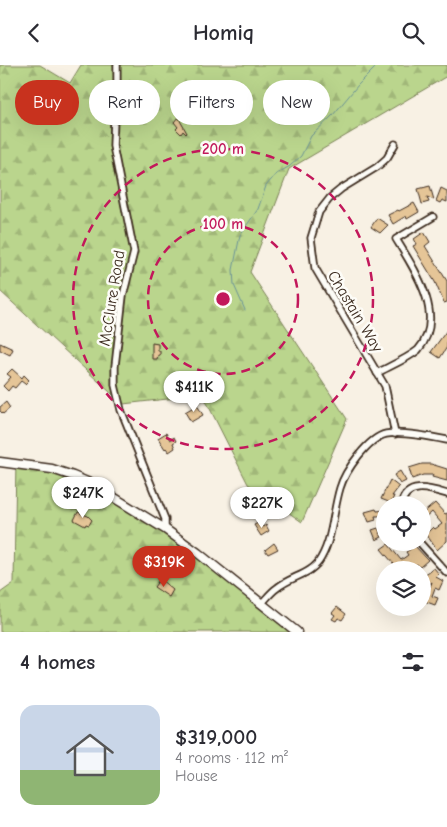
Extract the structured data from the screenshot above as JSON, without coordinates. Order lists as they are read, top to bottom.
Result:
{
  "streets": {
    "street": ["McClure Road", "Chastain Way"]
  },
  "page": {
    "header": "Homiq",
    "chip": [
      "Buy",
      "Rent",
      "Filters",
      "New"
    ],
    "price": [
      "$411K",
      "$247K",
      "$227K",
      "$319K"
    ],
    "heading": "4 homes",
    "list": [
      {
        "name": "$319,000",
        "note": "4 rooms · 112 m² · House"
      }
    ]
  },
  "rings": ["200 m", "100 m"]
}
